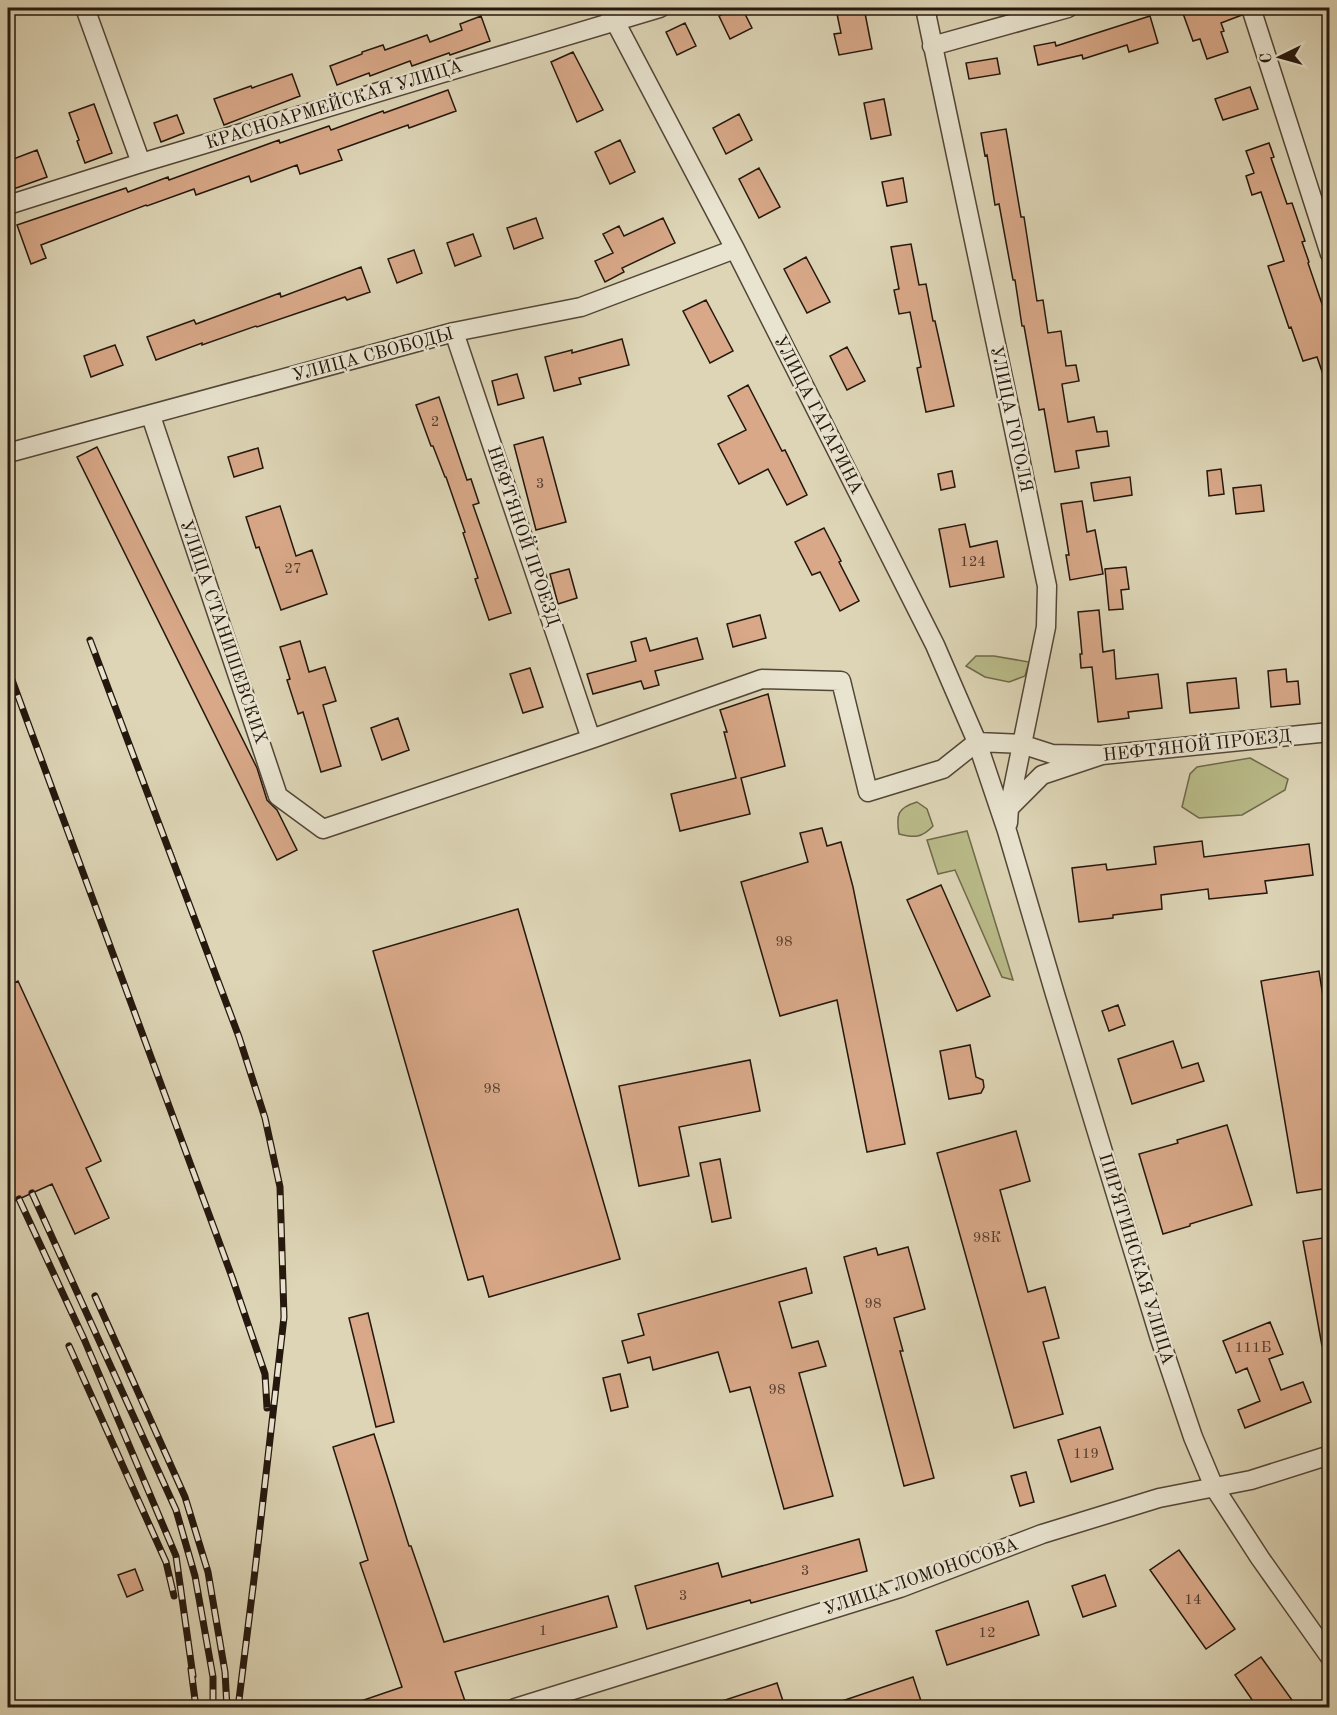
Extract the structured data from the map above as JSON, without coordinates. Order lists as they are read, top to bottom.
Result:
{
  "streets": {
    "street": [
      "КРАСНОАРМЕЙСКАЯ УЛИЦА",
      "УЛИЦА СВОБОДЫ",
      "УЛИЦА ГАГАРИНА",
      "УЛИЦА ГОГОЛЯ",
      "НЕФТЯНОЙ ПРОЕЗД",
      "УЛИЦА СТАНИШЕВСКИХ",
      "ПИРЯТИНСКАЯ УЛИЦА",
      "УЛИЦА ЛОМОНОСОВА"
    ]
  },
  "crossings": [
    ["КРАСНОАРМЕЙСКАЯ УЛИЦА", "УЛИЦА ГАГАРИНА"],
    ["УЛИЦА СВОБОДЫ", "УЛИЦА ГАГАРИНА"],
    ["УЛИЦА СВОБОДЫ", "НЕФТЯНОЙ ПРОЕЗД"],
    ["УЛИЦА СВОБОДЫ", "УЛИЦА СТАНИШЕВСКИХ"],
    ["УЛИЦА ГАГАРИНА", "УЛИЦА ГОГОЛЯ"],
    ["УЛИЦА ГАГАРИНА", "ПИРЯТИНСКАЯ УЛИЦА"],
    ["УЛИЦА ГОГОЛЯ", "НЕФТЯНОЙ ПРОЕЗД"],
    ["УЛИЦА ГОГОЛЯ", "ПИРЯТИНСКАЯ УЛИЦА"],
    ["НЕФТЯНОЙ ПРОЕЗД", "УЛИЦА СТАНИШЕВСКИХ"],
    ["ПИРЯТИНСКАЯ УЛИЦА", "УЛИЦА ЛОМОНОСОВА"]
  ],
  "house_numbers": [
    "2",
    "3",
    "124",
    "27",
    "98",
    "98",
    "98К",
    "98",
    "111Б",
    "98",
    "119",
    "3",
    "3",
    "14",
    "1",
    "12"
  ],
  "north": "left"
}
